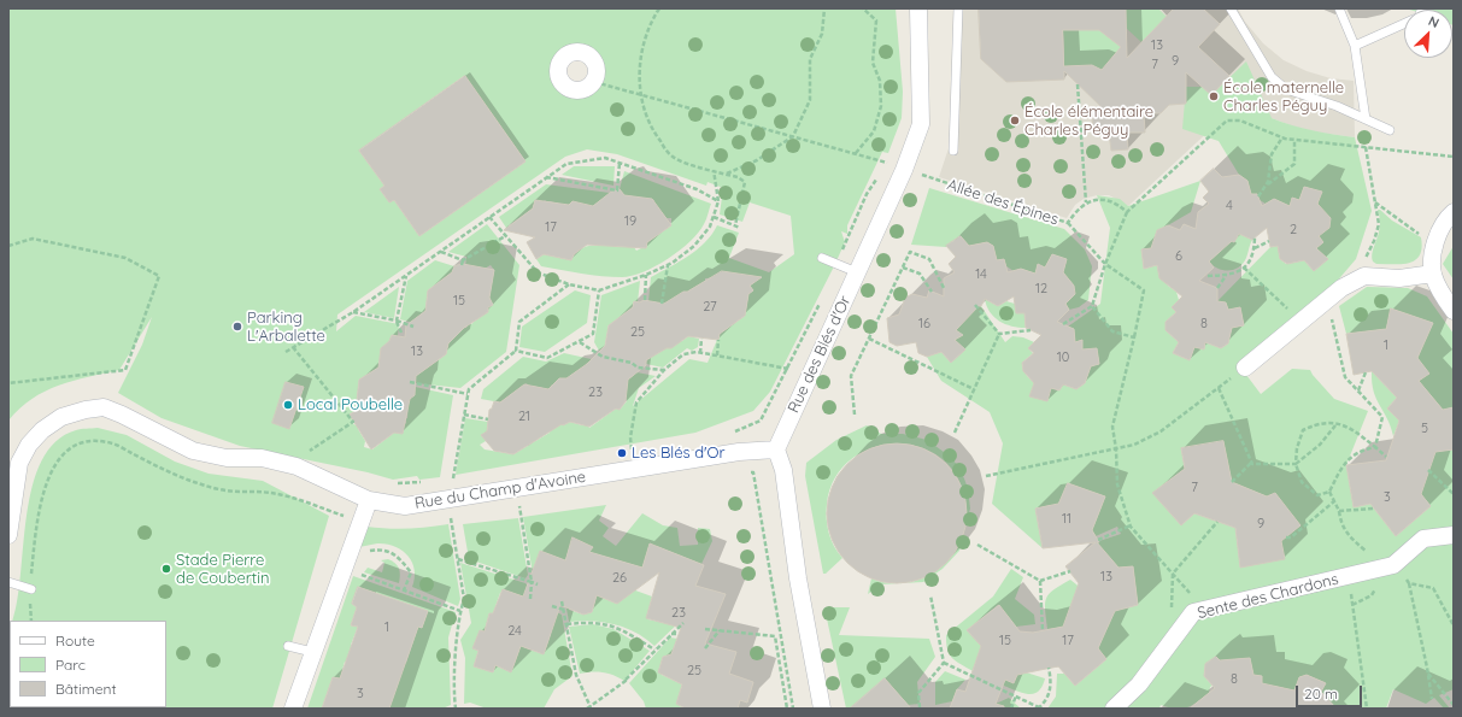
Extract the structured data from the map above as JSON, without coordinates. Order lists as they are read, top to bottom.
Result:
{
  "streets": {
    "street": ["Rue des Blés d'Or", "Rue du Champ d'Avoine", "Sente des Chardons"],
    "path": ["Allée des Épines"]
  },
  "crossings": [
    ["Allée des Épines", "Rue des Blés d'Or"],
    ["Rue des Blés d'Or", "Rue du Champ d'Avoine"]
  ],
  "places": [
    "École maternelle Charles Péguy",
    "École élémentaire Charles Péguy",
    "Parking L'Arbalette",
    "Local Poubelle",
    "Les Blés d'Or",
    "Stade Pierre de Coubertin"
  ],
  "house_numbers": [
    "13",
    "9",
    "7",
    "4",
    "19",
    "17",
    "2",
    "6",
    "14",
    "12",
    "15",
    "27",
    "16",
    "8",
    "25",
    "1",
    "13",
    "10",
    "23",
    "21",
    "5",
    "7",
    "3",
    "11",
    "9",
    "13",
    "26",
    "23",
    "1",
    "24",
    "15",
    "17",
    "25",
    "8",
    "3"
  ],
  "legend": ["Route", "Parc", "Bâtiment"],
  "scale_bar": "20 m",
  "north": "top right"
}
